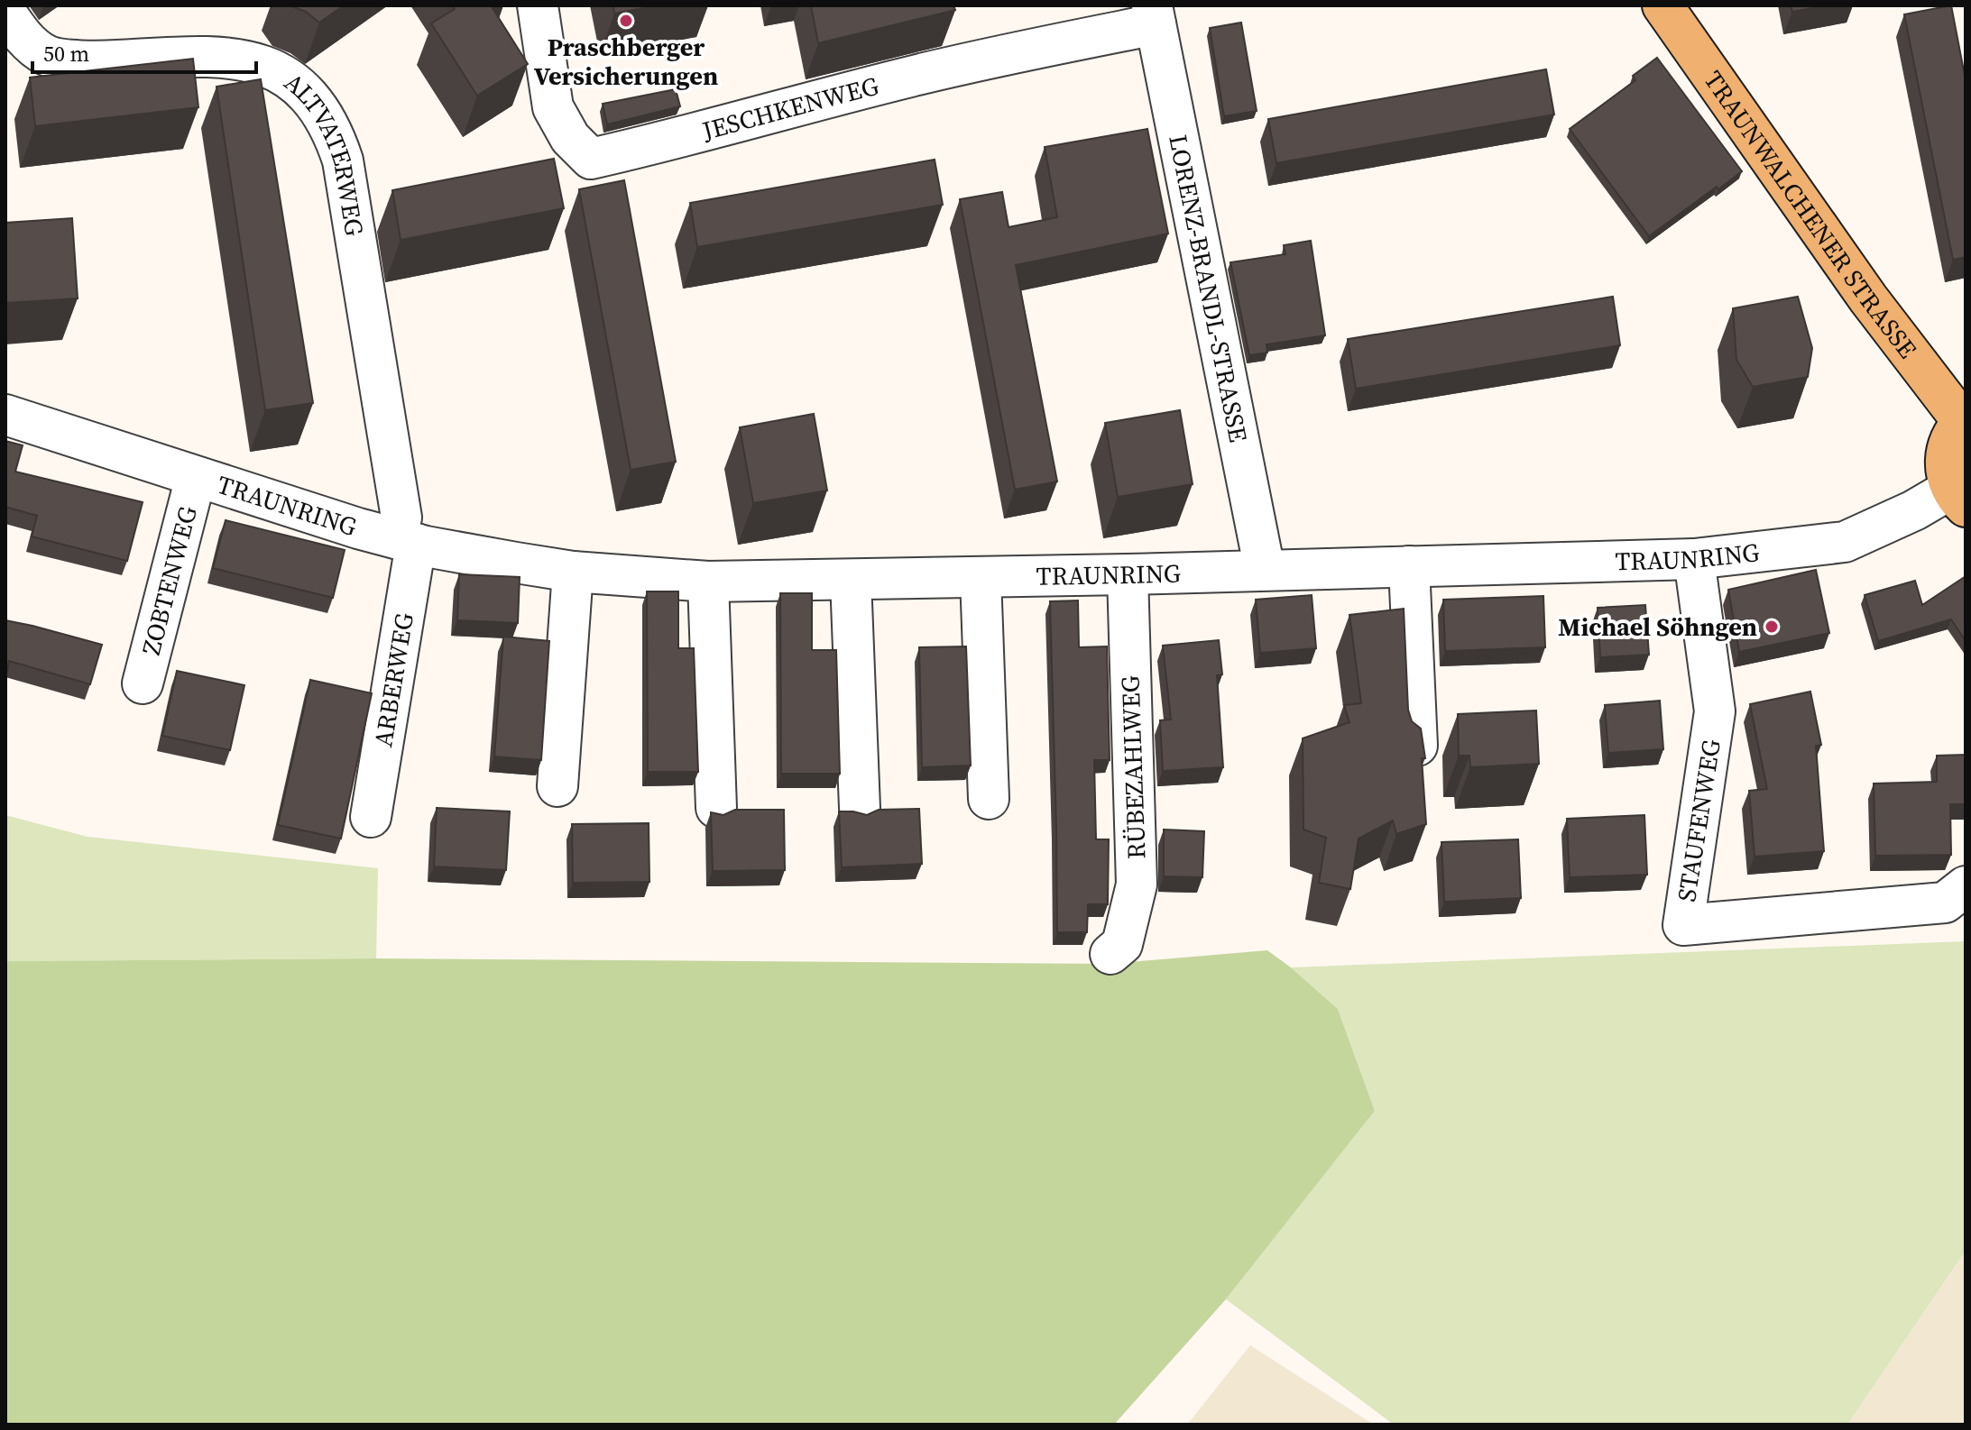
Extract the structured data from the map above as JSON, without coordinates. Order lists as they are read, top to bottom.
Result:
{
  "streets": {
    "main road": ["TRAUNWALCHENER STRASSE"],
    "street": [
      "JESCHKENWEG",
      "ALTVATERWEG",
      "LORENZ-BRANDL-STRASSE",
      "TRAUNRING",
      "ZOBTENWEG",
      "ARBERWEG",
      "RÜBEZAHLWEG",
      "STAUFENWEG"
    ]
  },
  "crossings": [
    ["JESCHKENWEG", "LORENZ-BRANDL-STRASSE"],
    ["ALTVATERWEG", "TRAUNRING"],
    ["ALTVATERWEG", "ARBERWEG"],
    ["LORENZ-BRANDL-STRASSE", "TRAUNRING"],
    ["TRAUNRING", "ZOBTENWEG"],
    ["TRAUNRING", "ARBERWEG"],
    ["TRAUNRING", "RÜBEZAHLWEG"],
    ["TRAUNRING", "STAUFENWEG"]
  ],
  "places": ["Praschberger Versicherungen", "Michael Söhngen"],
  "scale_bar": "50 m"
}
